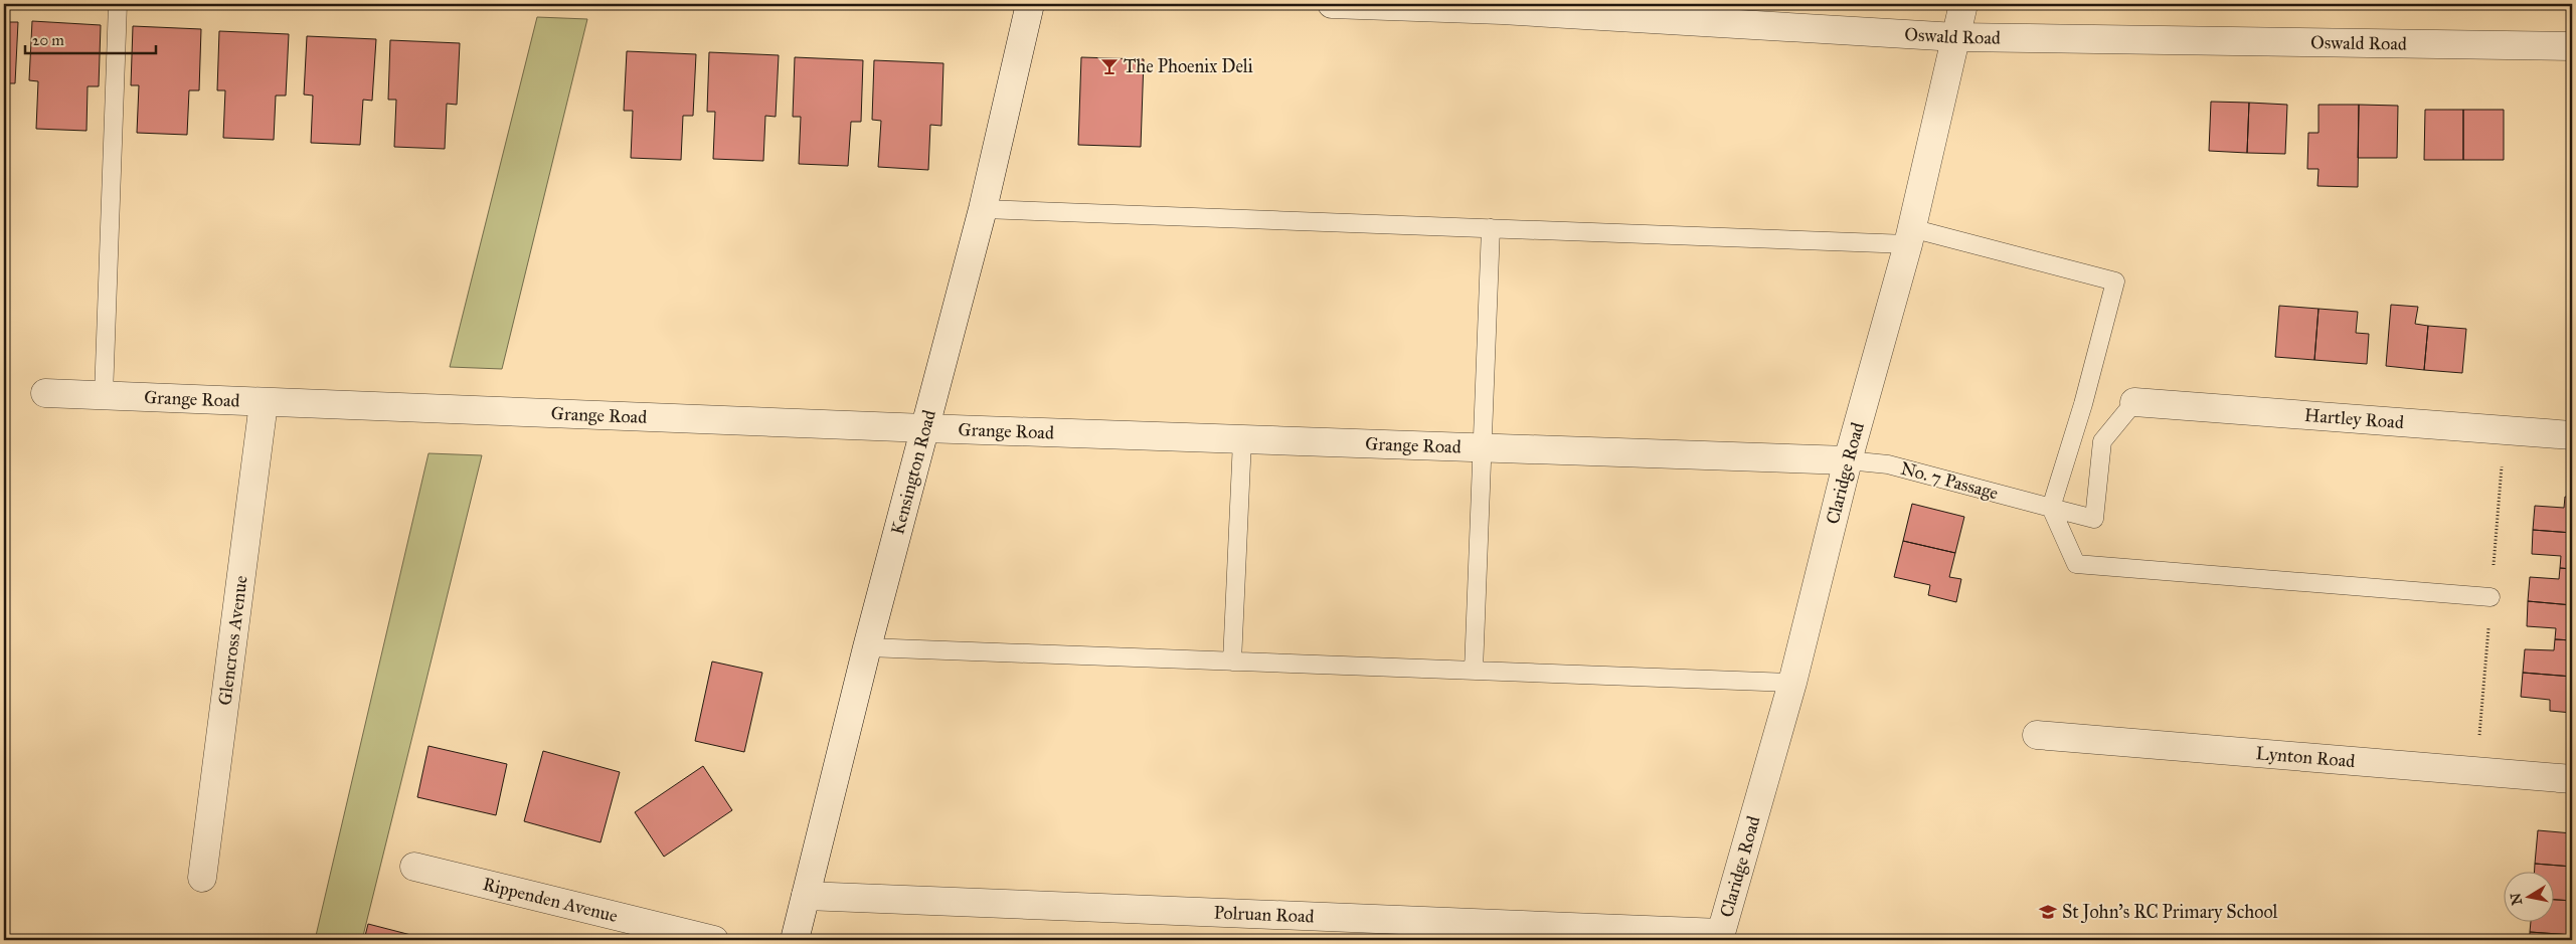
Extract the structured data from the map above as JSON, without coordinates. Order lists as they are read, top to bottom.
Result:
{
  "streets": {
    "street": [
      "Oswald Road",
      "Grange Road",
      "Hartley Road",
      "Kensington Road",
      "Claridge Road",
      "Glencross Avenue",
      "Lynton Road",
      "Rippenden Avenue",
      "Polruan Road"
    ],
    "lane": ["No. 7 Passage"]
  },
  "crossings": [
    ["Oswald Road", "Claridge Road"],
    ["Grange Road", "Kensington Road"],
    ["Grange Road", "Claridge Road"],
    ["Grange Road", "No. 7 Passage"],
    ["Grange Road", "Glencross Avenue"],
    ["Hartley Road", "No. 7 Passage"],
    ["Kensington Road", "Polruan Road"],
    ["Claridge Road", "No. 7 Passage"],
    ["Claridge Road", "Polruan Road"]
  ],
  "places": {
    "bar": ["The Phoenix Deli"],
    "school or university": ["St John's RC Primary School"]
  },
  "scale_bar": "20 m",
  "north": "left"
}
